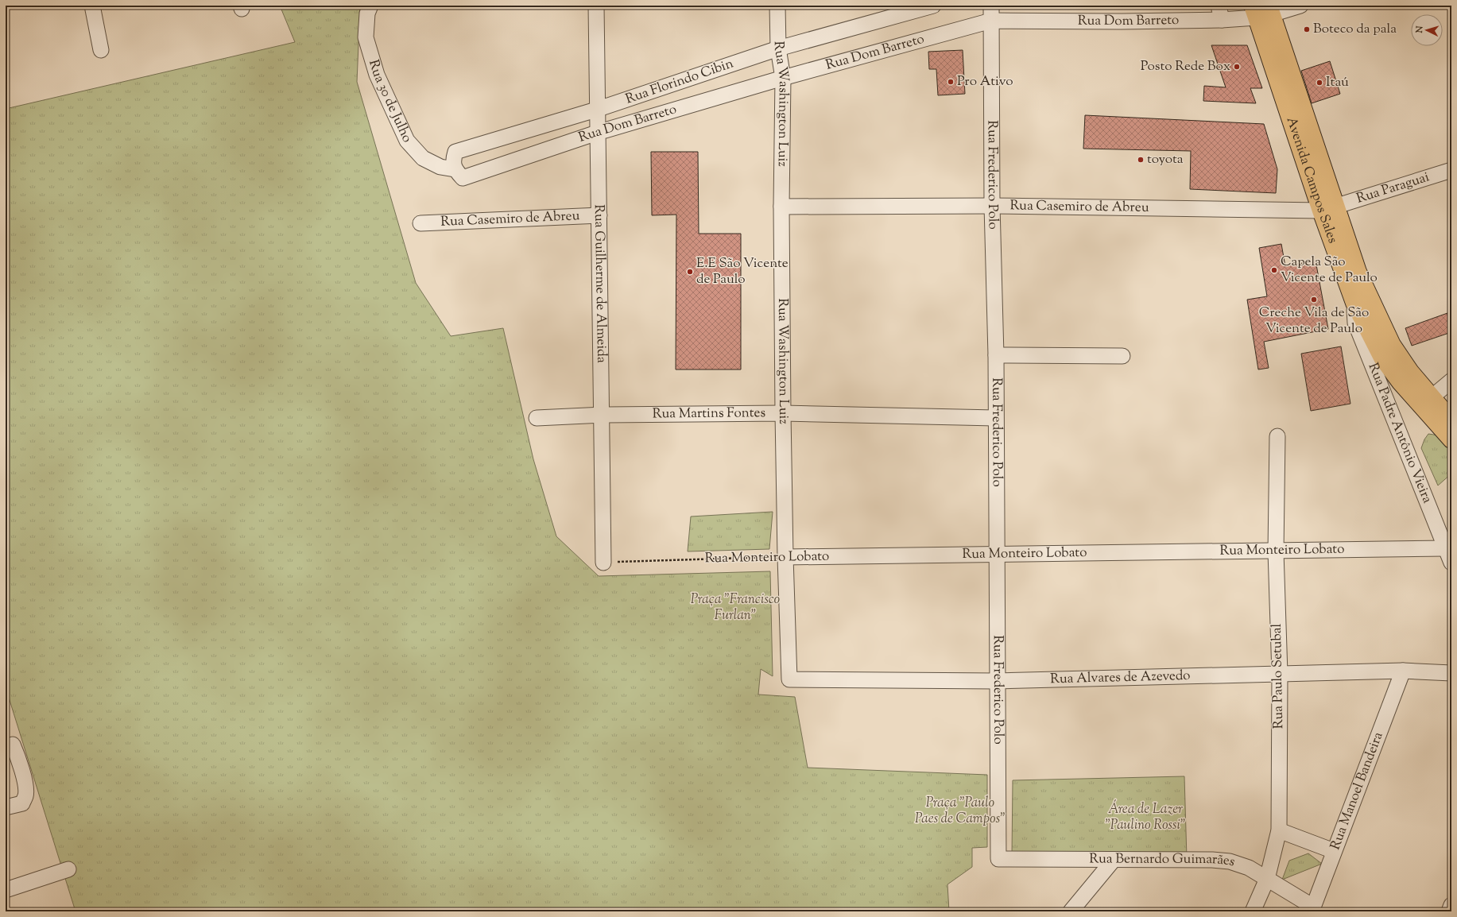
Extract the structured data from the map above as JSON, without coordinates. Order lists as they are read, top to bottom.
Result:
{
  "streets": {
    "main road": ["Avenida Campos Sales"],
    "street": [
      "Rua Dom Barreto",
      "Rua Florindo Cibin",
      "Rua 30 de Julho",
      "Rua Washington Luiz",
      "Rua Frederico Polo",
      "Rua Paraguai",
      "Rua Casemiro de Abreu",
      "Rua Guilherme de Almeida",
      "Rua Martins Fontes",
      "Rua Padre Antônio Vieira",
      "Rua Monteiro Lobato",
      "Rua Paulo Setubal",
      "Rua Alvares de Azevedo",
      "Rua Manoel Bandeira",
      "Rua Bernardo Guimarães"
    ]
  },
  "crossings": [
    ["Rua Dom Barreto", "Rua Florindo Cibin"],
    ["Rua Dom Barreto", "Rua 30 de Julho"],
    ["Rua Dom Barreto", "Rua Washington Luiz"],
    ["Rua Dom Barreto", "Rua Frederico Polo"],
    ["Rua Dom Barreto", "Avenida Campos Sales"],
    ["Rua Dom Barreto", "Rua Guilherme de Almeida"],
    ["Rua Florindo Cibin", "Rua 30 de Julho"],
    ["Rua Florindo Cibin", "Rua Washington Luiz"],
    ["Rua Florindo Cibin", "Rua Guilherme de Almeida"],
    ["Rua Washington Luiz", "Rua Casemiro de Abreu"],
    ["Rua Washington Luiz", "Rua Martins Fontes"],
    ["Rua Washington Luiz", "Rua Monteiro Lobato"],
    ["Rua Washington Luiz", "Rua Alvares de Azevedo"],
    ["Rua Frederico Polo", "Rua Casemiro de Abreu"],
    ["Rua Frederico Polo", "Rua Martins Fontes"],
    ["Rua Frederico Polo", "Rua Monteiro Lobato"],
    ["Rua Frederico Polo", "Rua Alvares de Azevedo"],
    ["Rua Frederico Polo", "Rua Bernardo Guimarães"],
    ["Avenida Campos Sales", "Rua Paraguai"],
    ["Avenida Campos Sales", "Rua Casemiro de Abreu"],
    ["Avenida Campos Sales", "Rua Padre Antônio Vieira"],
    ["Rua Paraguai", "Rua Casemiro de Abreu"],
    ["Rua Casemiro de Abreu", "Rua Guilherme de Almeida"],
    ["Rua Guilherme de Almeida", "Rua Martins Fontes"],
    ["Rua Guilherme de Almeida", "Rua Monteiro Lobato"],
    ["Rua Padre Antônio Vieira", "Rua Monteiro Lobato"],
    ["Rua Monteiro Lobato", "Rua Paulo Setubal"],
    ["Rua Paulo Setubal", "Rua Alvares de Azevedo"],
    ["Rua Paulo Setubal", "Rua Bernardo Guimarães"],
    ["Rua Alvares de Azevedo", "Rua Manoel Bandeira"],
    ["Rua Manoel Bandeira", "Rua Bernardo Guimarães"]
  ],
  "parks": ["Praça \"Francisco Furlan\"", "Praça \"Paulo Paes de Campos\"", "Área de Lazer \"Paulino Rossi\""],
  "places": [
    "Boteco da pala",
    "Posto Rede Box",
    "Pro Ativo",
    "Itaú",
    "toyota",
    "Capela São Vicente de Paulo",
    "E.E São Vicente de Paulo",
    "Creche Vila de São Vicente de Paulo"
  ],
  "north": "left"
}
